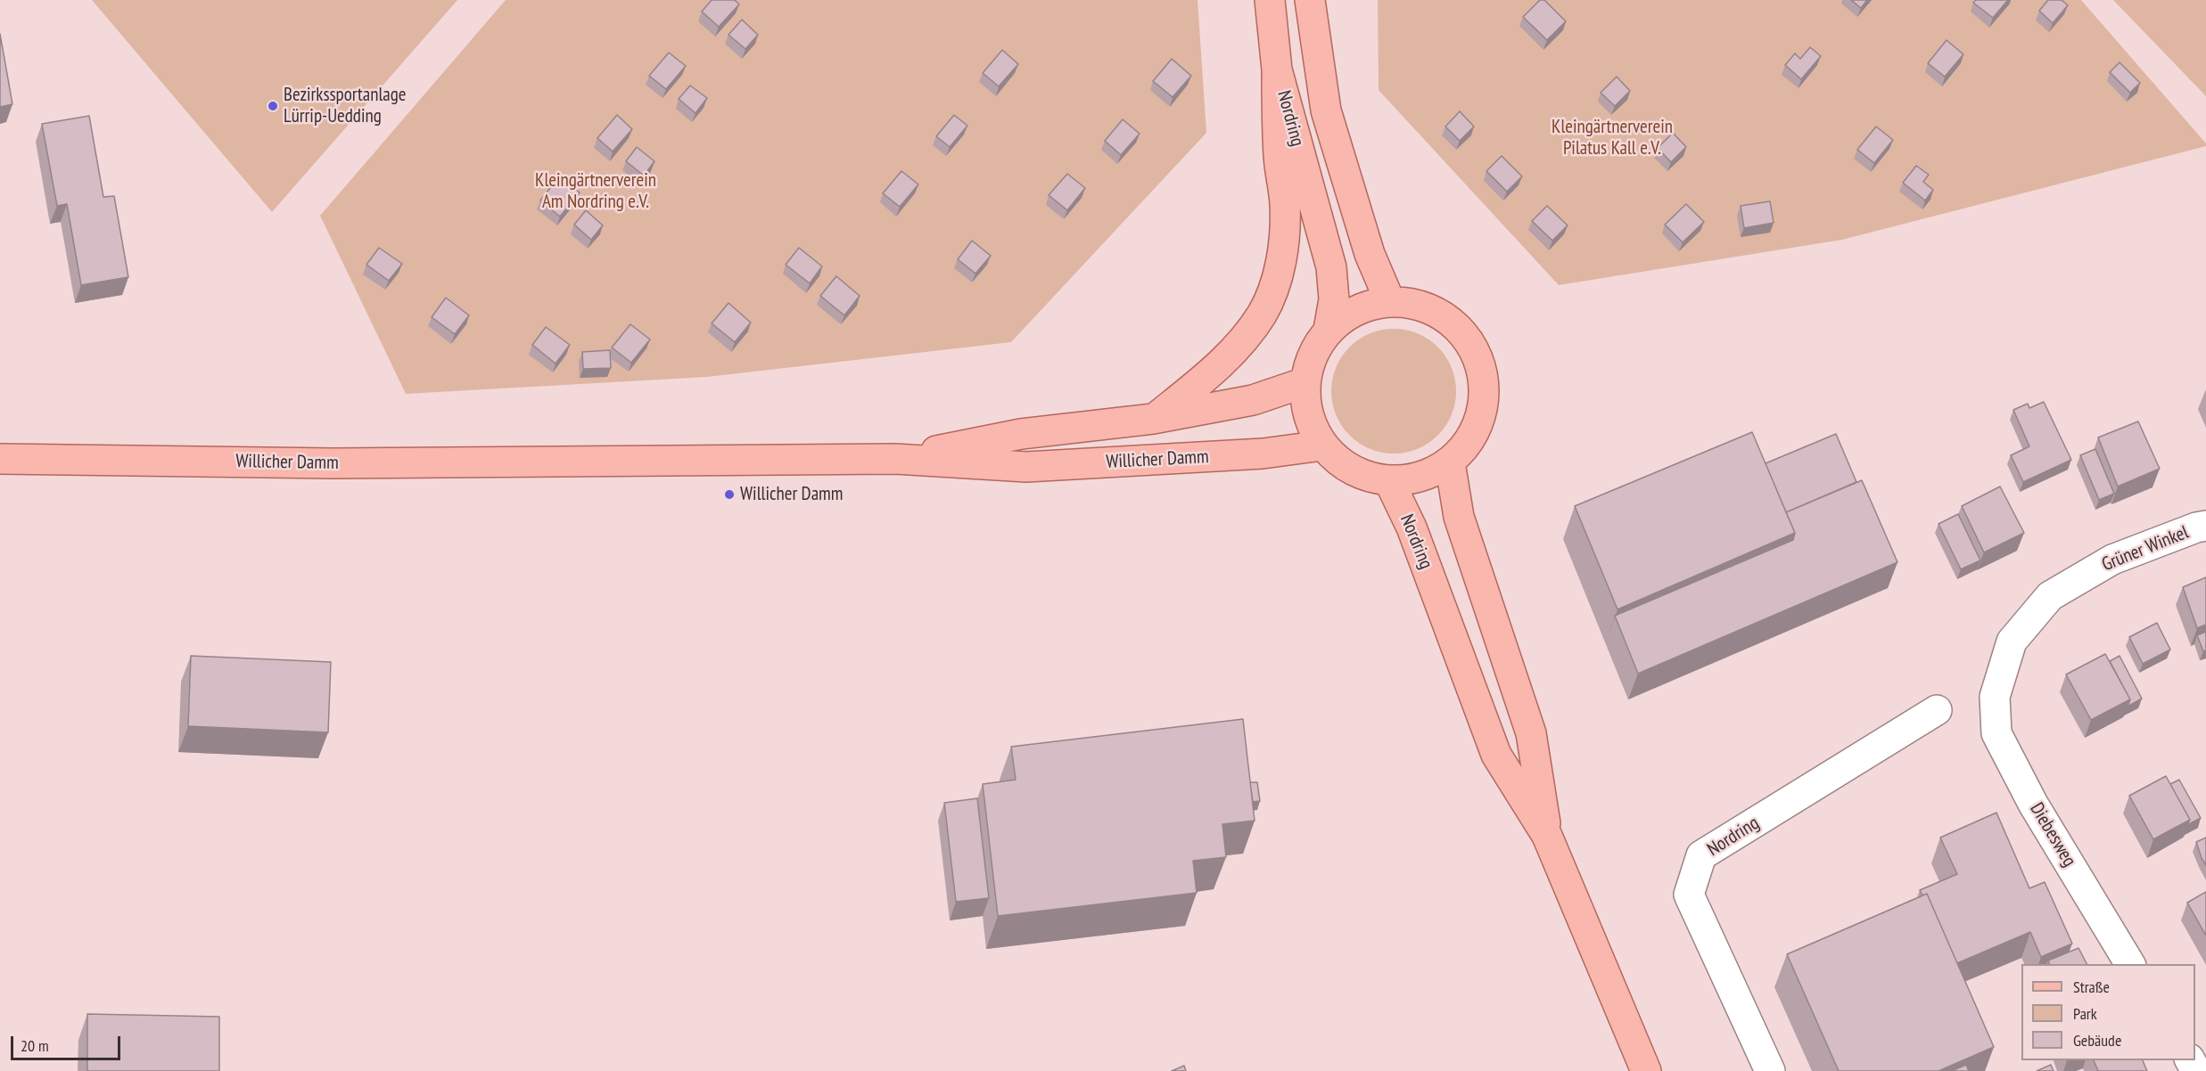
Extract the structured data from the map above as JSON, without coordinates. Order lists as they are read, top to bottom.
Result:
{
  "streets": {
    "main road": ["Nordring", "Willicher Damm"],
    "street": ["Grüner Winkel", "Diebesweg"]
  },
  "crossings": [
    ["Nordring", "Willicher Damm"],
    ["Grüner Winkel", "Diebesweg"]
  ],
  "parks": ["Kleingärtnerverein Pilatus Kall e.V.", "Kleingärtnerverein Am Nordring e.V."],
  "places": ["Bezirkssportanlage Lürrip-Uedding", "Willicher Damm"],
  "legend": ["Straße", "Park", "Gebäude"],
  "scale_bar": "20 m"
}
